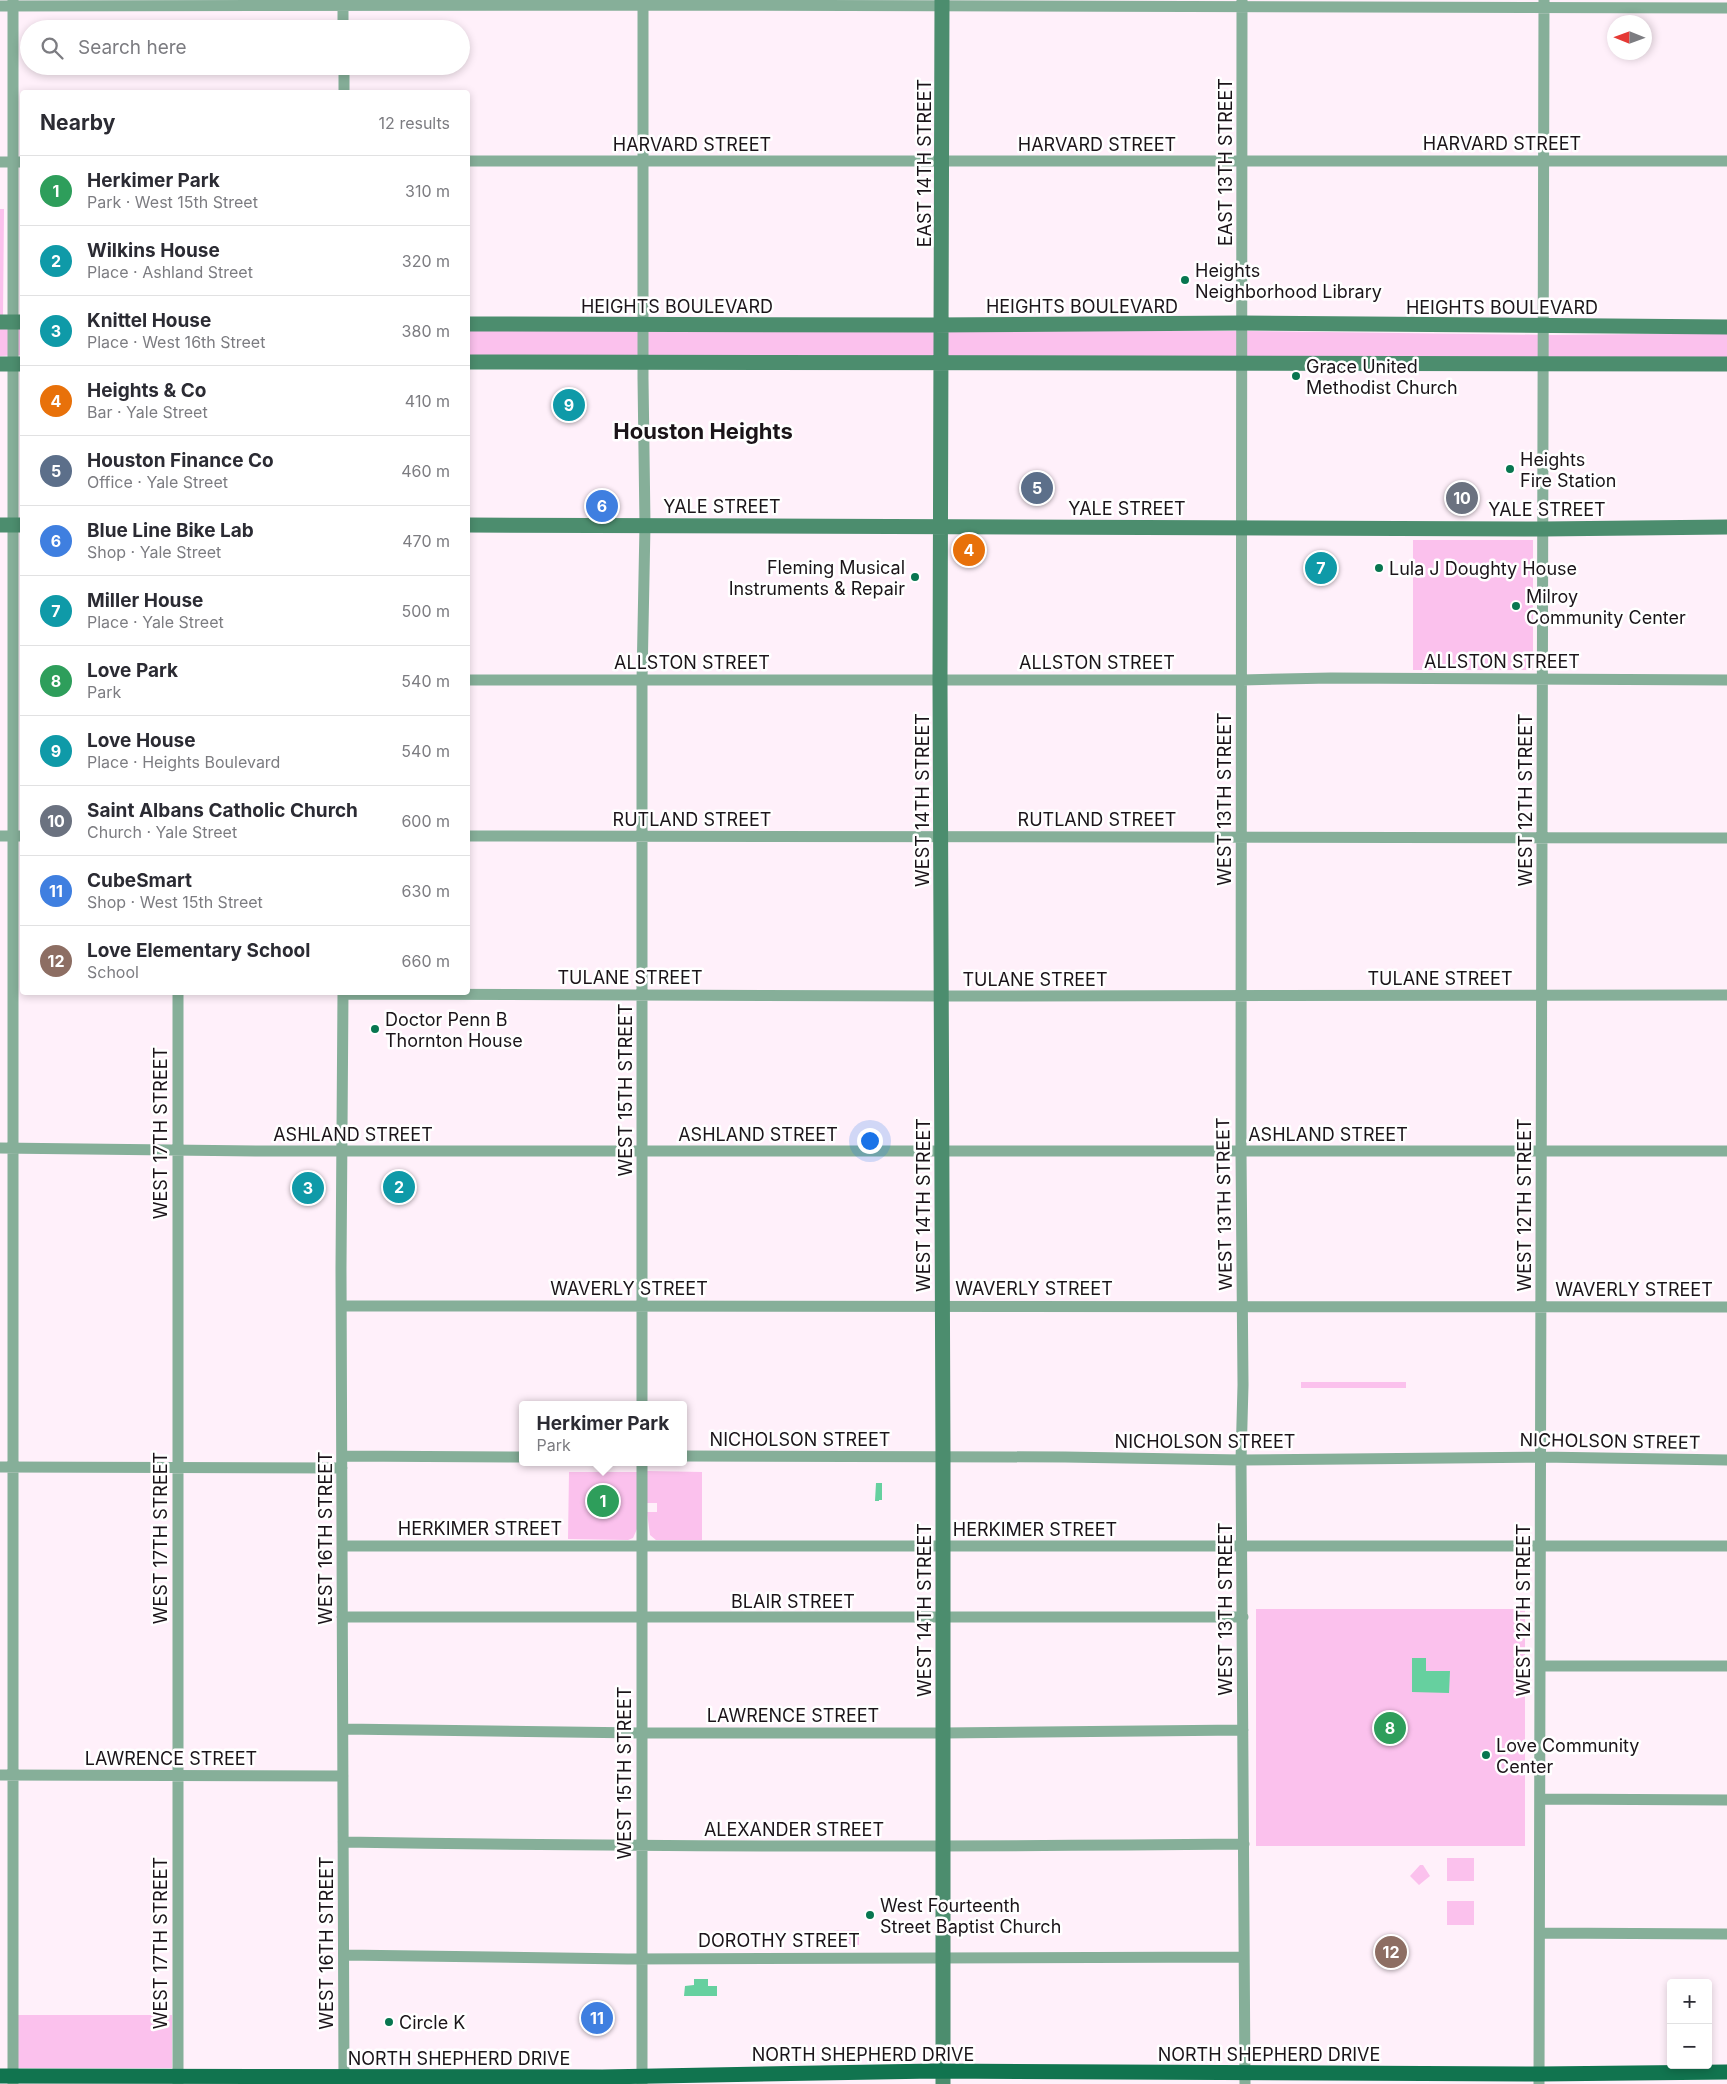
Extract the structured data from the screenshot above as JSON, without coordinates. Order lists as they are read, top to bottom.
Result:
{
  "streets": {
    "main road": [
      "EAST 14TH STREET",
      "HEIGHTS BOULEVARD",
      "YALE STREET",
      "WEST 14TH STREET",
      "NORTH SHEPHERD DRIVE"
    ],
    "street": [
      "HARVARD STREET",
      "EAST 13TH STREET",
      "ALLSTON STREET",
      "WEST 13TH STREET",
      "WEST 12TH STREET",
      "RUTLAND STREET",
      "TULANE STREET",
      "WEST 15TH STREET",
      "WEST 17TH STREET",
      "ASHLAND STREET",
      "WAVERLY STREET",
      "NICHOLSON STREET",
      "HERKIMER STREET",
      "WEST 16TH STREET",
      "BLAIR STREET",
      "LAWRENCE STREET",
      "ALEXANDER STREET",
      "DOROTHY STREET"
    ]
  },
  "crossings": [
    ["HARVARD STREET", "EAST 13TH STREET"],
    ["HARVARD STREET", "EAST 14TH STREET"],
    ["HARVARD STREET", "WEST 12TH STREET"],
    ["HARVARD STREET", "WEST 15TH STREET"],
    ["EAST 13TH STREET", "HEIGHTS BOULEVARD"],
    ["EAST 13TH STREET", "WEST 13TH STREET"],
    ["EAST 14TH STREET", "HEIGHTS BOULEVARD"],
    ["EAST 14TH STREET", "WEST 14TH STREET"],
    ["HEIGHTS BOULEVARD", "WEST 13TH STREET"],
    ["HEIGHTS BOULEVARD", "WEST 14TH STREET"],
    ["HEIGHTS BOULEVARD", "WEST 12TH STREET"],
    ["HEIGHTS BOULEVARD", "WEST 15TH STREET"],
    ["YALE STREET", "WEST 13TH STREET"],
    ["YALE STREET", "WEST 14TH STREET"],
    ["YALE STREET", "WEST 12TH STREET"],
    ["YALE STREET", "WEST 15TH STREET"],
    ["ALLSTON STREET", "WEST 13TH STREET"],
    ["ALLSTON STREET", "WEST 14TH STREET"],
    ["ALLSTON STREET", "WEST 12TH STREET"],
    ["ALLSTON STREET", "WEST 15TH STREET"],
    ["WEST 13TH STREET", "RUTLAND STREET"],
    ["WEST 13TH STREET", "TULANE STREET"],
    ["WEST 13TH STREET", "ASHLAND STREET"],
    ["WEST 13TH STREET", "WAVERLY STREET"],
    ["WEST 13TH STREET", "NICHOLSON STREET"],
    ["WEST 13TH STREET", "HERKIMER STREET"],
    ["WEST 13TH STREET", "BLAIR STREET"],
    ["WEST 13TH STREET", "LAWRENCE STREET"],
    ["WEST 13TH STREET", "ALEXANDER STREET"],
    ["WEST 13TH STREET", "DOROTHY STREET"],
    ["WEST 13TH STREET", "NORTH SHEPHERD DRIVE"],
    ["WEST 14TH STREET", "RUTLAND STREET"],
    ["WEST 14TH STREET", "TULANE STREET"],
    ["WEST 14TH STREET", "ASHLAND STREET"],
    ["WEST 14TH STREET", "WAVERLY STREET"],
    ["WEST 14TH STREET", "NICHOLSON STREET"],
    ["WEST 14TH STREET", "HERKIMER STREET"],
    ["WEST 14TH STREET", "BLAIR STREET"],
    ["WEST 14TH STREET", "LAWRENCE STREET"],
    ["WEST 14TH STREET", "ALEXANDER STREET"],
    ["WEST 14TH STREET", "DOROTHY STREET"],
    ["WEST 14TH STREET", "NORTH SHEPHERD DRIVE"],
    ["WEST 12TH STREET", "RUTLAND STREET"],
    ["WEST 12TH STREET", "TULANE STREET"],
    ["WEST 12TH STREET", "ASHLAND STREET"],
    ["WEST 12TH STREET", "WAVERLY STREET"],
    ["WEST 12TH STREET", "NICHOLSON STREET"],
    ["WEST 12TH STREET", "HERKIMER STREET"],
    ["WEST 12TH STREET", "NORTH SHEPHERD DRIVE"],
    ["RUTLAND STREET", "WEST 15TH STREET"],
    ["TULANE STREET", "WEST 15TH STREET"],
    ["WEST 15TH STREET", "ASHLAND STREET"],
    ["WEST 15TH STREET", "WAVERLY STREET"],
    ["WEST 15TH STREET", "HERKIMER STREET"],
    ["WEST 15TH STREET", "BLAIR STREET"],
    ["WEST 15TH STREET", "LAWRENCE STREET"],
    ["WEST 15TH STREET", "ALEXANDER STREET"],
    ["WEST 15TH STREET", "DOROTHY STREET"],
    ["WEST 15TH STREET", "NORTH SHEPHERD DRIVE"],
    ["WEST 17TH STREET", "ASHLAND STREET"],
    ["WEST 17TH STREET", "LAWRENCE STREET"],
    ["WEST 17TH STREET", "NORTH SHEPHERD DRIVE"],
    ["ASHLAND STREET", "WEST 16TH STREET"],
    ["WAVERLY STREET", "WEST 16TH STREET"],
    ["HERKIMER STREET", "WEST 16TH STREET"],
    ["WEST 16TH STREET", "BLAIR STREET"],
    ["WEST 16TH STREET", "LAWRENCE STREET"],
    ["WEST 16TH STREET", "ALEXANDER STREET"],
    ["WEST 16TH STREET", "DOROTHY STREET"],
    ["WEST 16TH STREET", "NORTH SHEPHERD DRIVE"]
  ],
  "districts": ["Houston Heights"],
  "places": [
    "Heights Neighborhood Library",
    "Grace United Methodist Church",
    "Heights Fire Station",
    "Lula J Doughty House",
    "Fleming Musical Instruments & Repair",
    "Milroy Community Center",
    "Doctor Penn B Thornton House",
    "Love Community Center",
    "West Fourteenth Street Baptist Church",
    "Circle K"
  ],
  "north": "left",
  "page": {
    "search": "Search here",
    "heading": ["Nearby", "12 results"],
    "list": [
      {
        "mark": "1",
        "name": "Herkimer Park",
        "note": "Park · West 15th Street",
        "value": "310 m"
      },
      {
        "mark": "2",
        "name": "Wilkins House",
        "note": "Place · Ashland Street",
        "value": "320 m"
      },
      {
        "mark": "3",
        "name": "Knittel House",
        "note": "Place · West 16th Street",
        "value": "380 m"
      },
      {
        "mark": "4",
        "name": "Heights & Co",
        "note": "Bar · Yale Street",
        "value": "410 m"
      },
      {
        "mark": "5",
        "name": "Houston Finance Co",
        "note": "Office · Yale Street",
        "value": "460 m"
      },
      {
        "mark": "6",
        "name": "Blue Line Bike Lab",
        "note": "Shop · Yale Street",
        "value": "470 m"
      },
      {
        "mark": "7",
        "name": "Miller House",
        "note": "Place · Yale Street",
        "value": "500 m"
      },
      {
        "mark": "8",
        "name": "Love Park",
        "note": "Park",
        "value": "540 m"
      },
      {
        "mark": "9",
        "name": "Love House",
        "note": "Place · Heights Boulevard",
        "value": "540 m"
      },
      {
        "mark": "10",
        "name": "Saint Albans Catholic Church",
        "note": "Church · Yale Street",
        "value": "600 m"
      },
      {
        "mark": "11",
        "name": "CubeSmart",
        "note": "Shop · West 15th Street",
        "value": "630 m"
      },
      {
        "mark": "12",
        "name": "Love Elementary School",
        "note": "School",
        "value": "660 m"
      }
    ],
    "pins": [
      "9",
      "5",
      "10",
      "6",
      "4",
      "7",
      "2",
      "3",
      "1",
      "8",
      "12",
      "11"
    ],
    "popup": ["Herkimer Park", "Park"],
    "map_buttons": ["+", "−"]
  }
}
